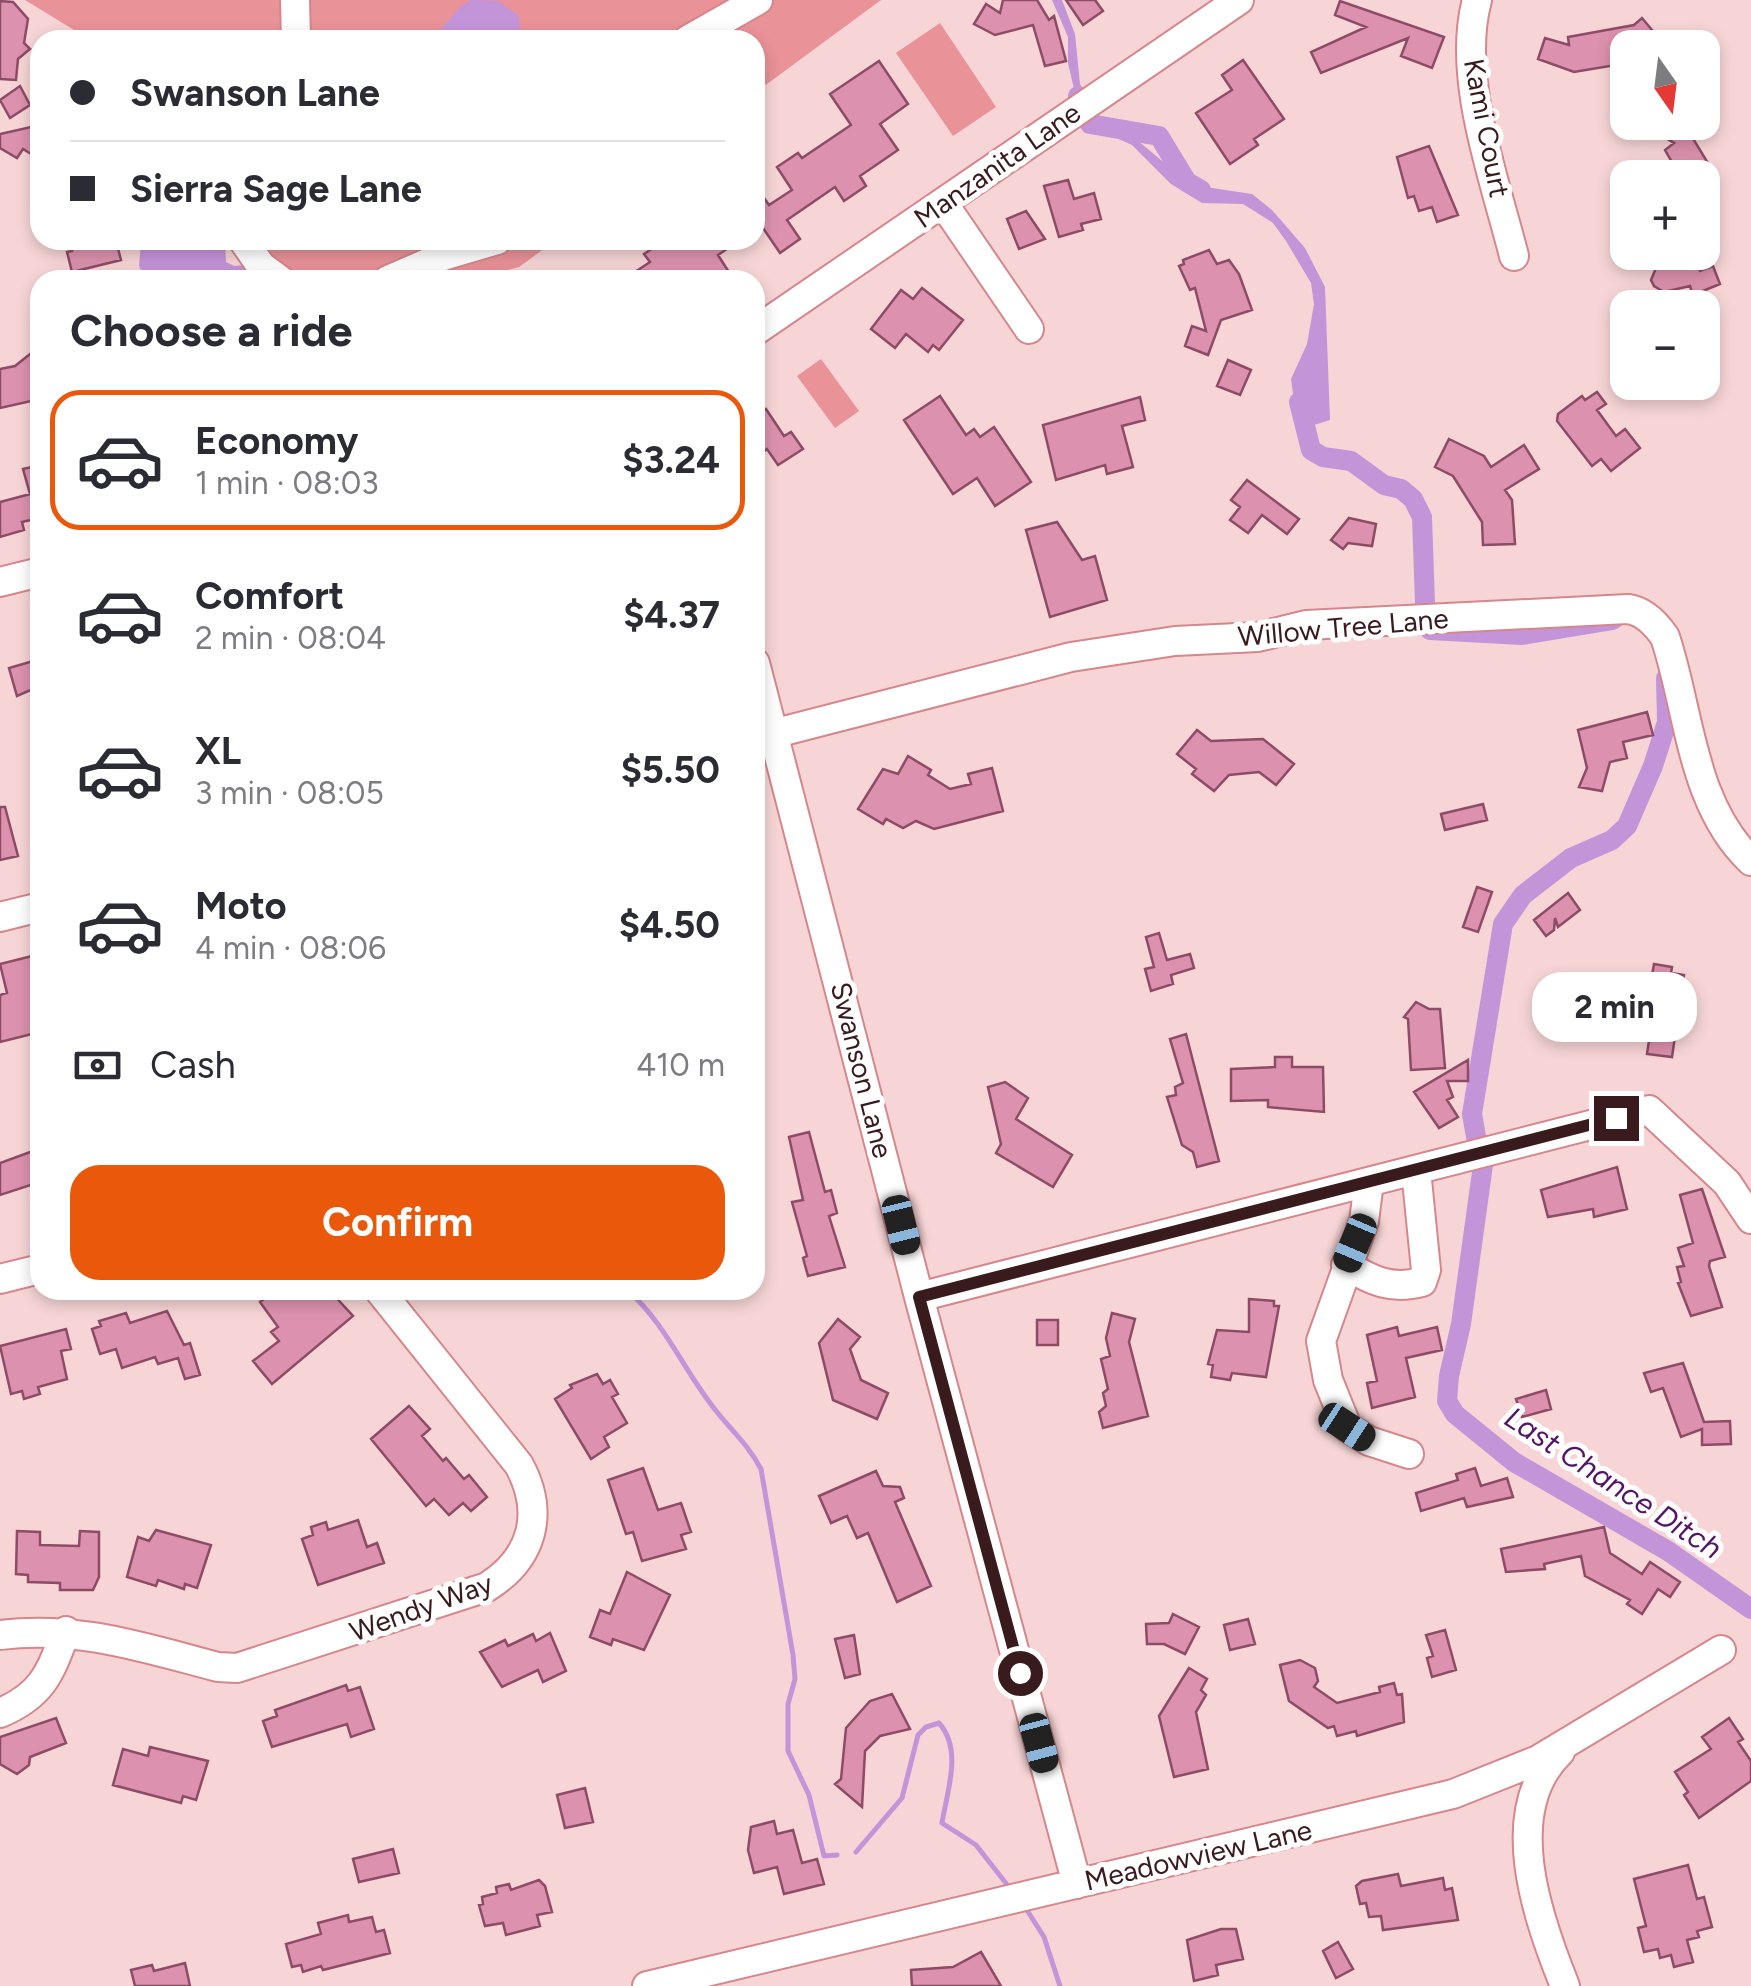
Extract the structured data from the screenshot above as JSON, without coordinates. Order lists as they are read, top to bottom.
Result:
{
  "streets": {
    "street": [
      "Kami Court",
      "Manzanita Lane",
      "Willow Tree Lane",
      "Swanson Lane",
      "Wendy Way",
      "Meadowview Lane"
    ]
  },
  "crossings": [
    ["Willow Tree Lane", "Swanson Lane"],
    ["Swanson Lane", "Meadowview Lane"]
  ],
  "water": ["Last Chance Ditch"],
  "north": "bottom",
  "page": {
    "map_buttons": ["+", "−"],
    "banner": ["Swanson Lane", "Sierra Sage Lane"],
    "heading": "Choose a ride",
    "list": [
      {
        "name": "Economy",
        "note": "1 min · 08:03",
        "value": "$3.24"
      },
      {
        "name": "Comfort",
        "note": "2 min · 08:04",
        "value": "$4.37"
      },
      {
        "name": "XL",
        "note": "3 min · 08:05",
        "value": "$5.50"
      },
      {
        "name": "Moto",
        "note": "4 min · 08:06",
        "value": "$4.50"
      }
    ],
    "bubble": "2 min",
    "pay": ["Cash", "410 m"],
    "buttons": "Confirm"
  }
}
